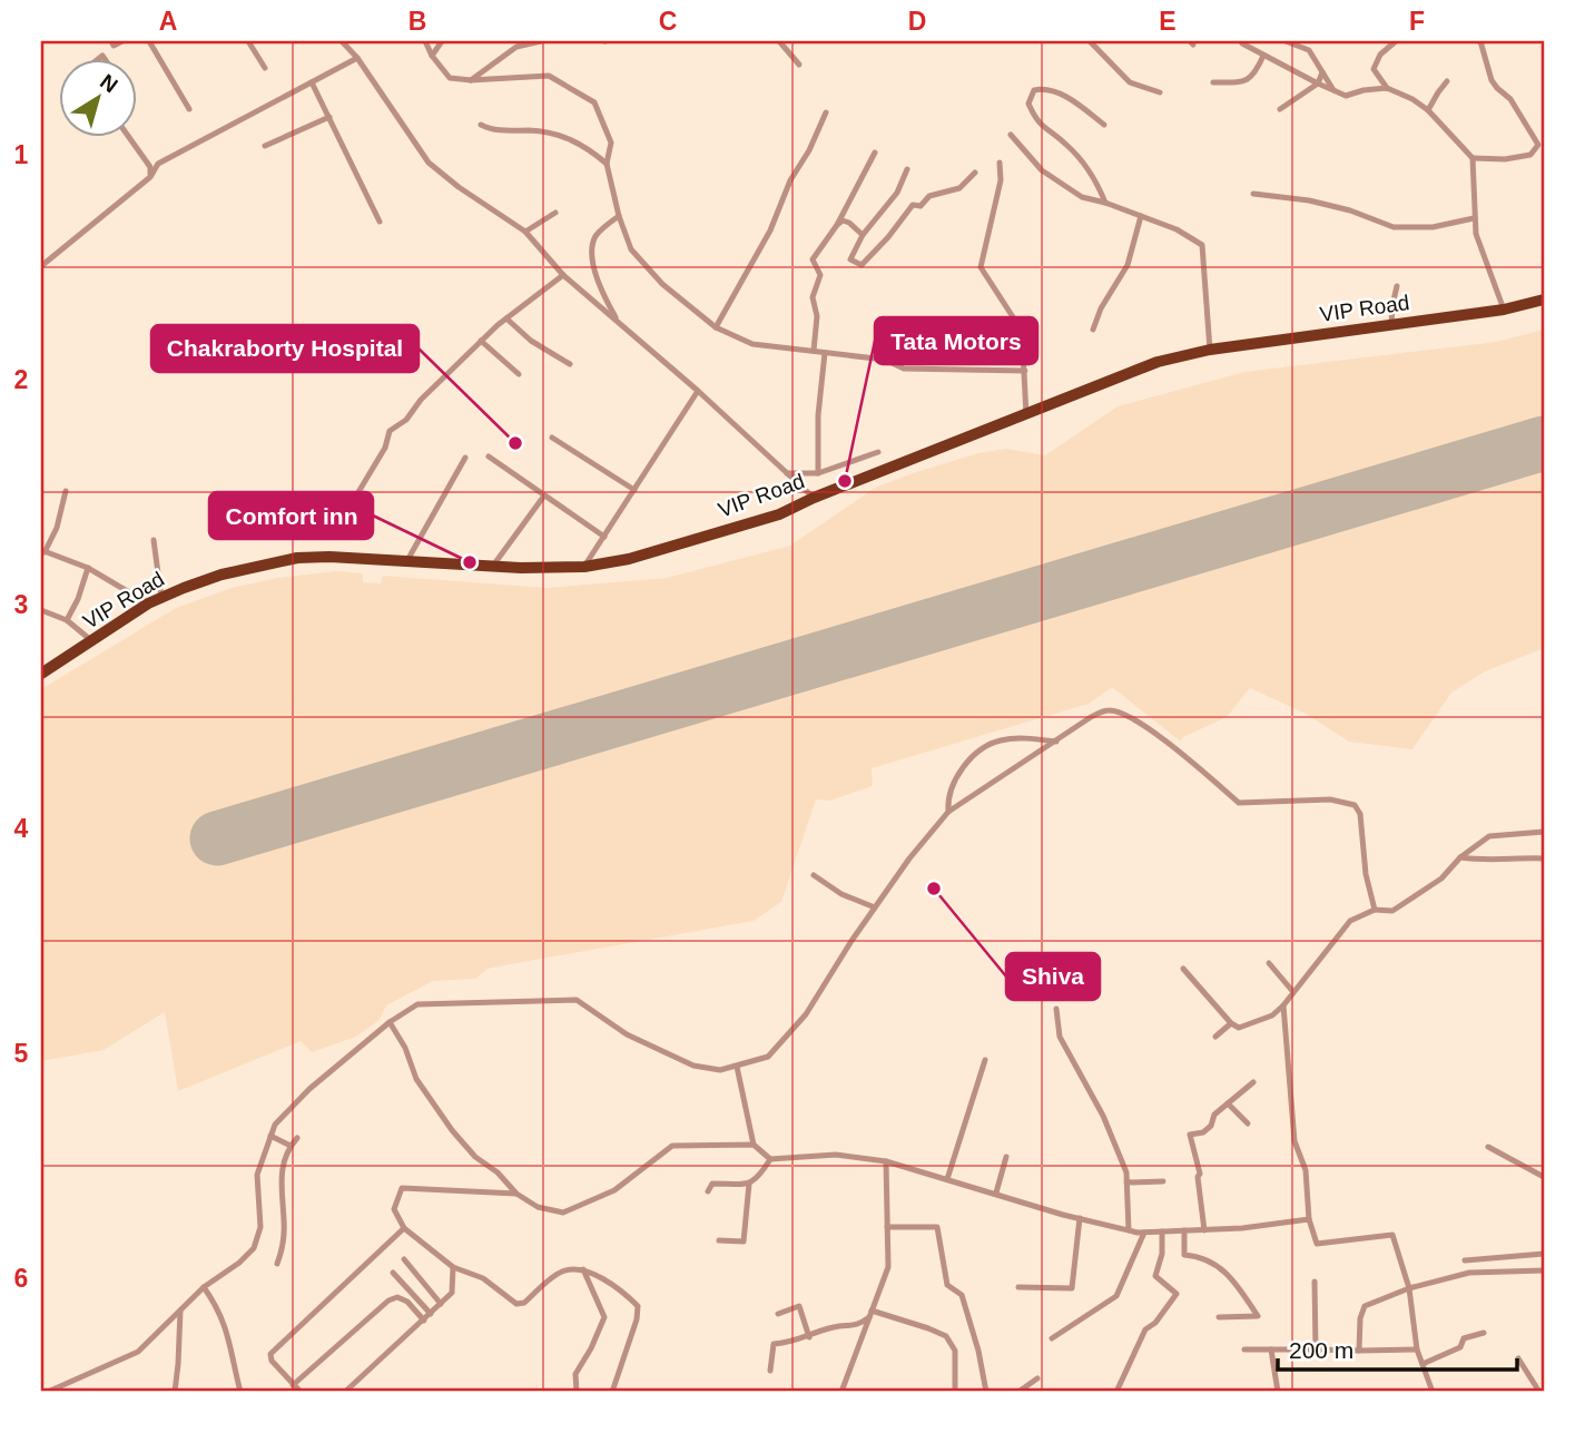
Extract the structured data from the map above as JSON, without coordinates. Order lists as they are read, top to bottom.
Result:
{
  "streets": {
    "highway": ["VIP Road"]
  },
  "places": [
    "Chakraborty Hospital",
    "Tata Motors",
    "Comfort inn",
    "Shiva"
  ],
  "scale_bar": "200 m",
  "north": "top right",
  "grid": {
    "columns": [
      "A",
      "B",
      "C",
      "D",
      "E",
      "F"
    ],
    "rows": [
      "1",
      "2",
      "3",
      "4",
      "5",
      "6"
    ]
  }
}
